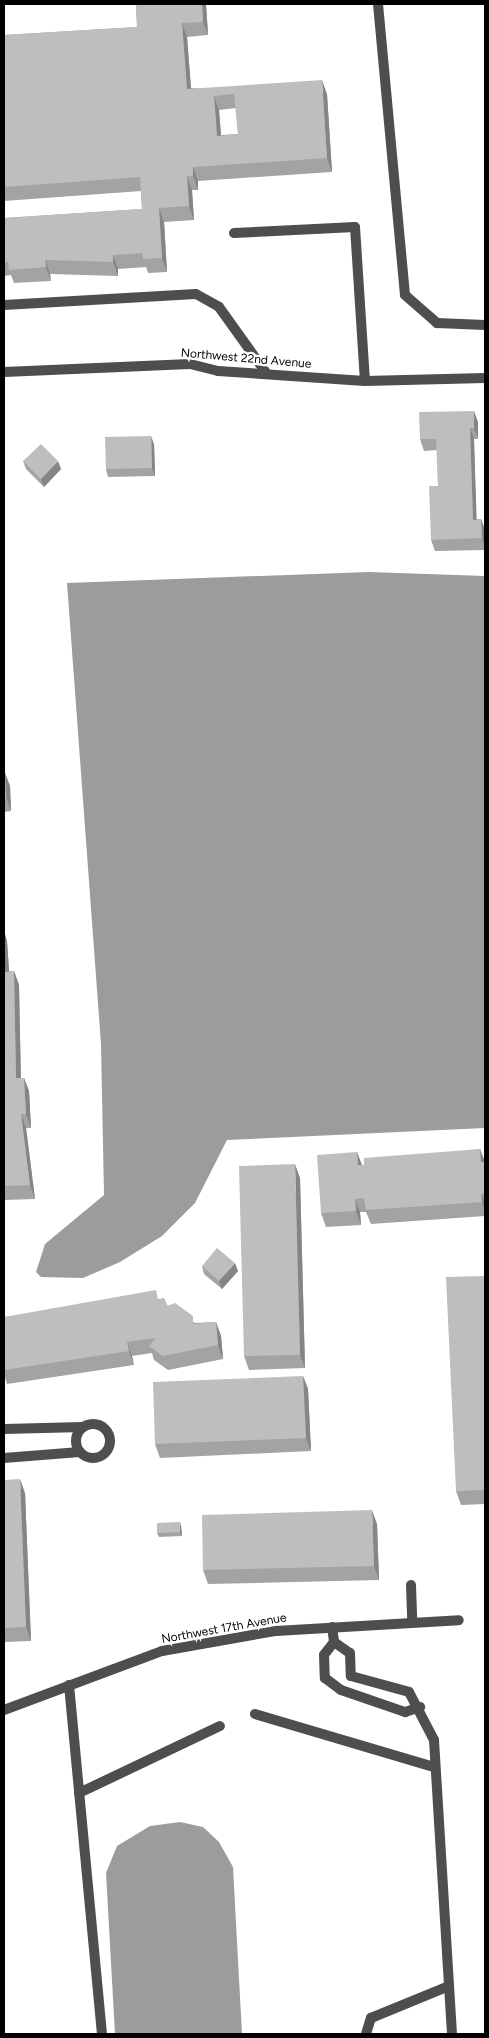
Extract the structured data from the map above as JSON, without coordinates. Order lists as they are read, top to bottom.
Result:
{
  "streets": {
    "street": ["Northwest 22nd Avenue", "Northwest 17th Avenue"]
  }
}
